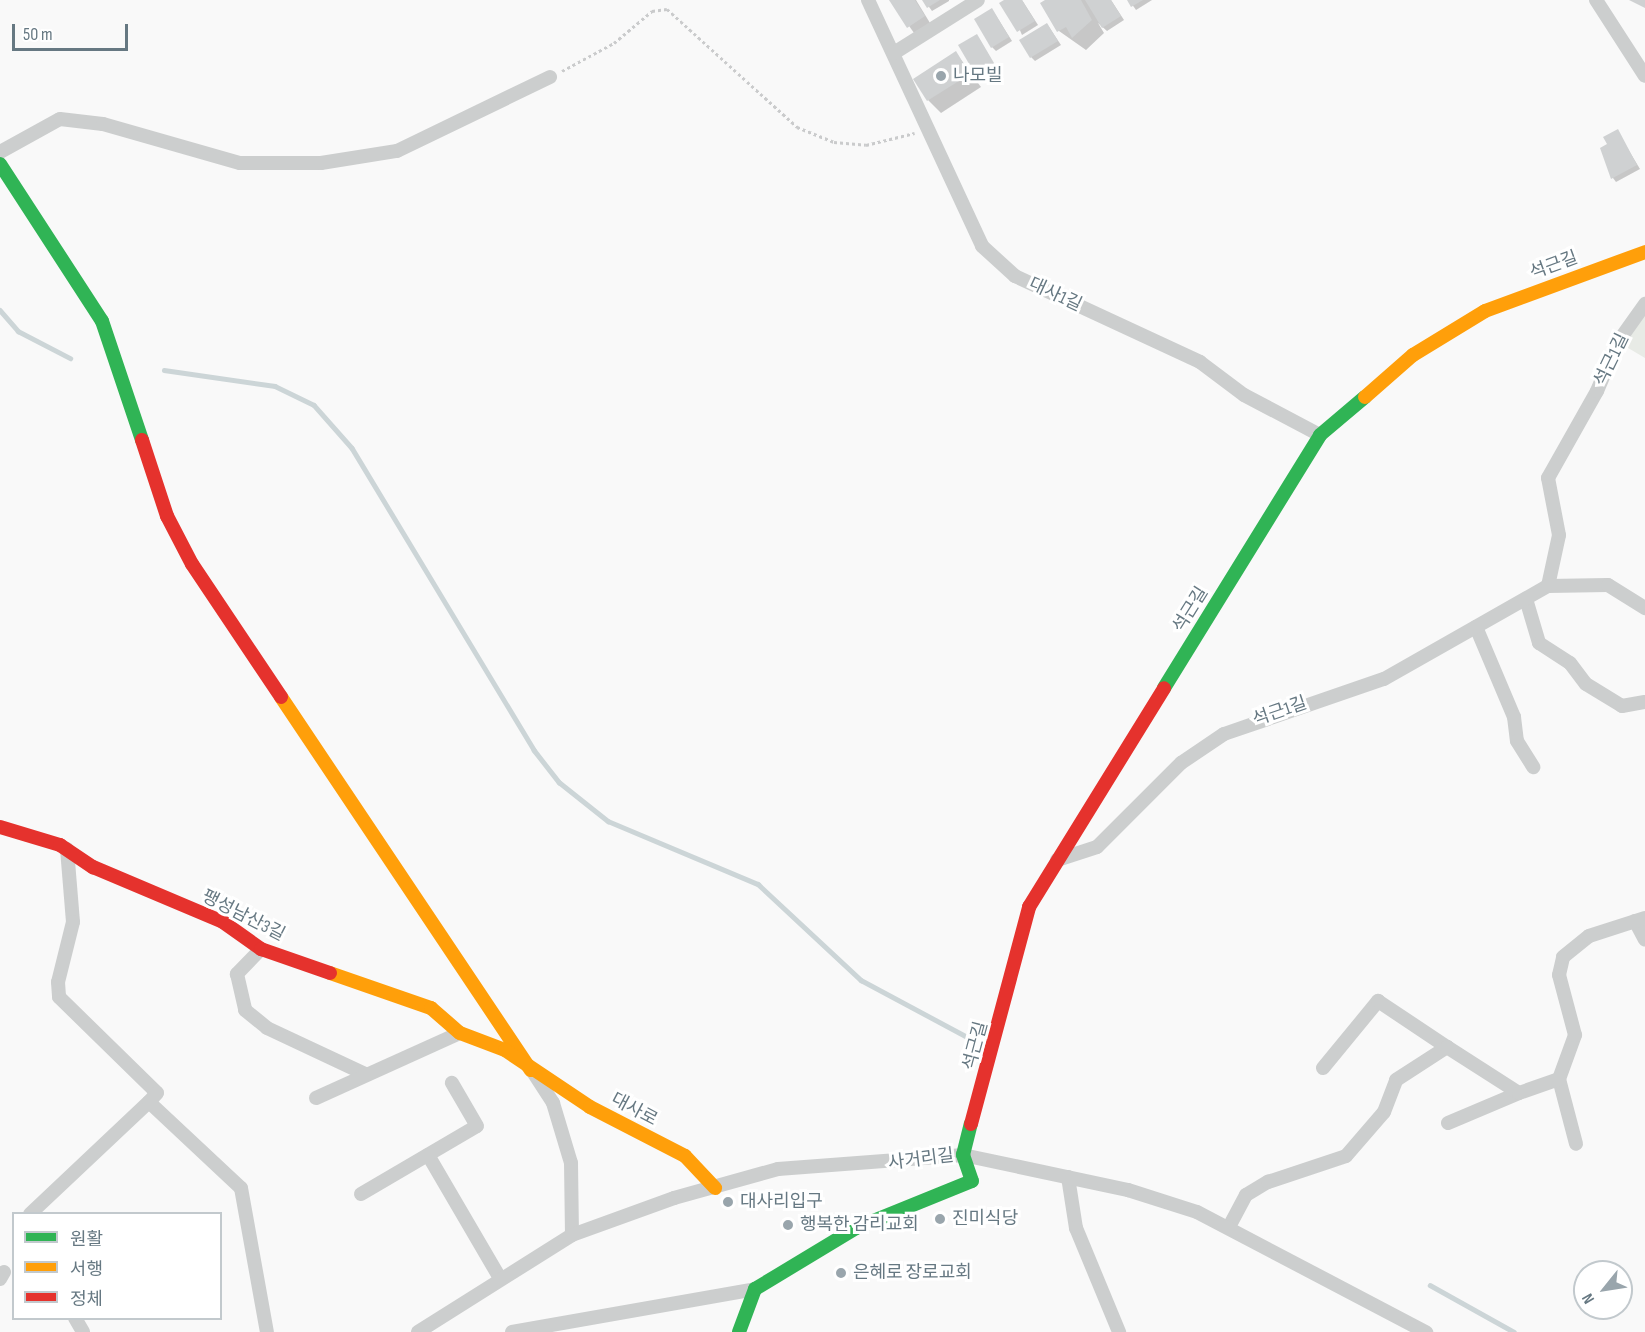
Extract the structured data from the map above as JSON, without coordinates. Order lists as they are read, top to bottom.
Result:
{
  "streets": {
    "street": [
      "석근길",
      "대사1길",
      "석근1길",
      "팽성남산3길",
      "대사로",
      "사거리길"
    ]
  },
  "crossings": [
    ["석근길", "대사1길"],
    ["석근길", "석근1길"],
    ["석근길", "사거리길"],
    ["팽성남산3길", "대사로"],
    ["대사로", "사거리길"]
  ],
  "places": [
    "나모빌",
    "대사리입구",
    "진미식당",
    "행복한 감리교회",
    "은혜로 장로교회"
  ],
  "legend": ["원활", "서행", "정체"],
  "scale_bar": "50 m",
  "north": "bottom left"
}
